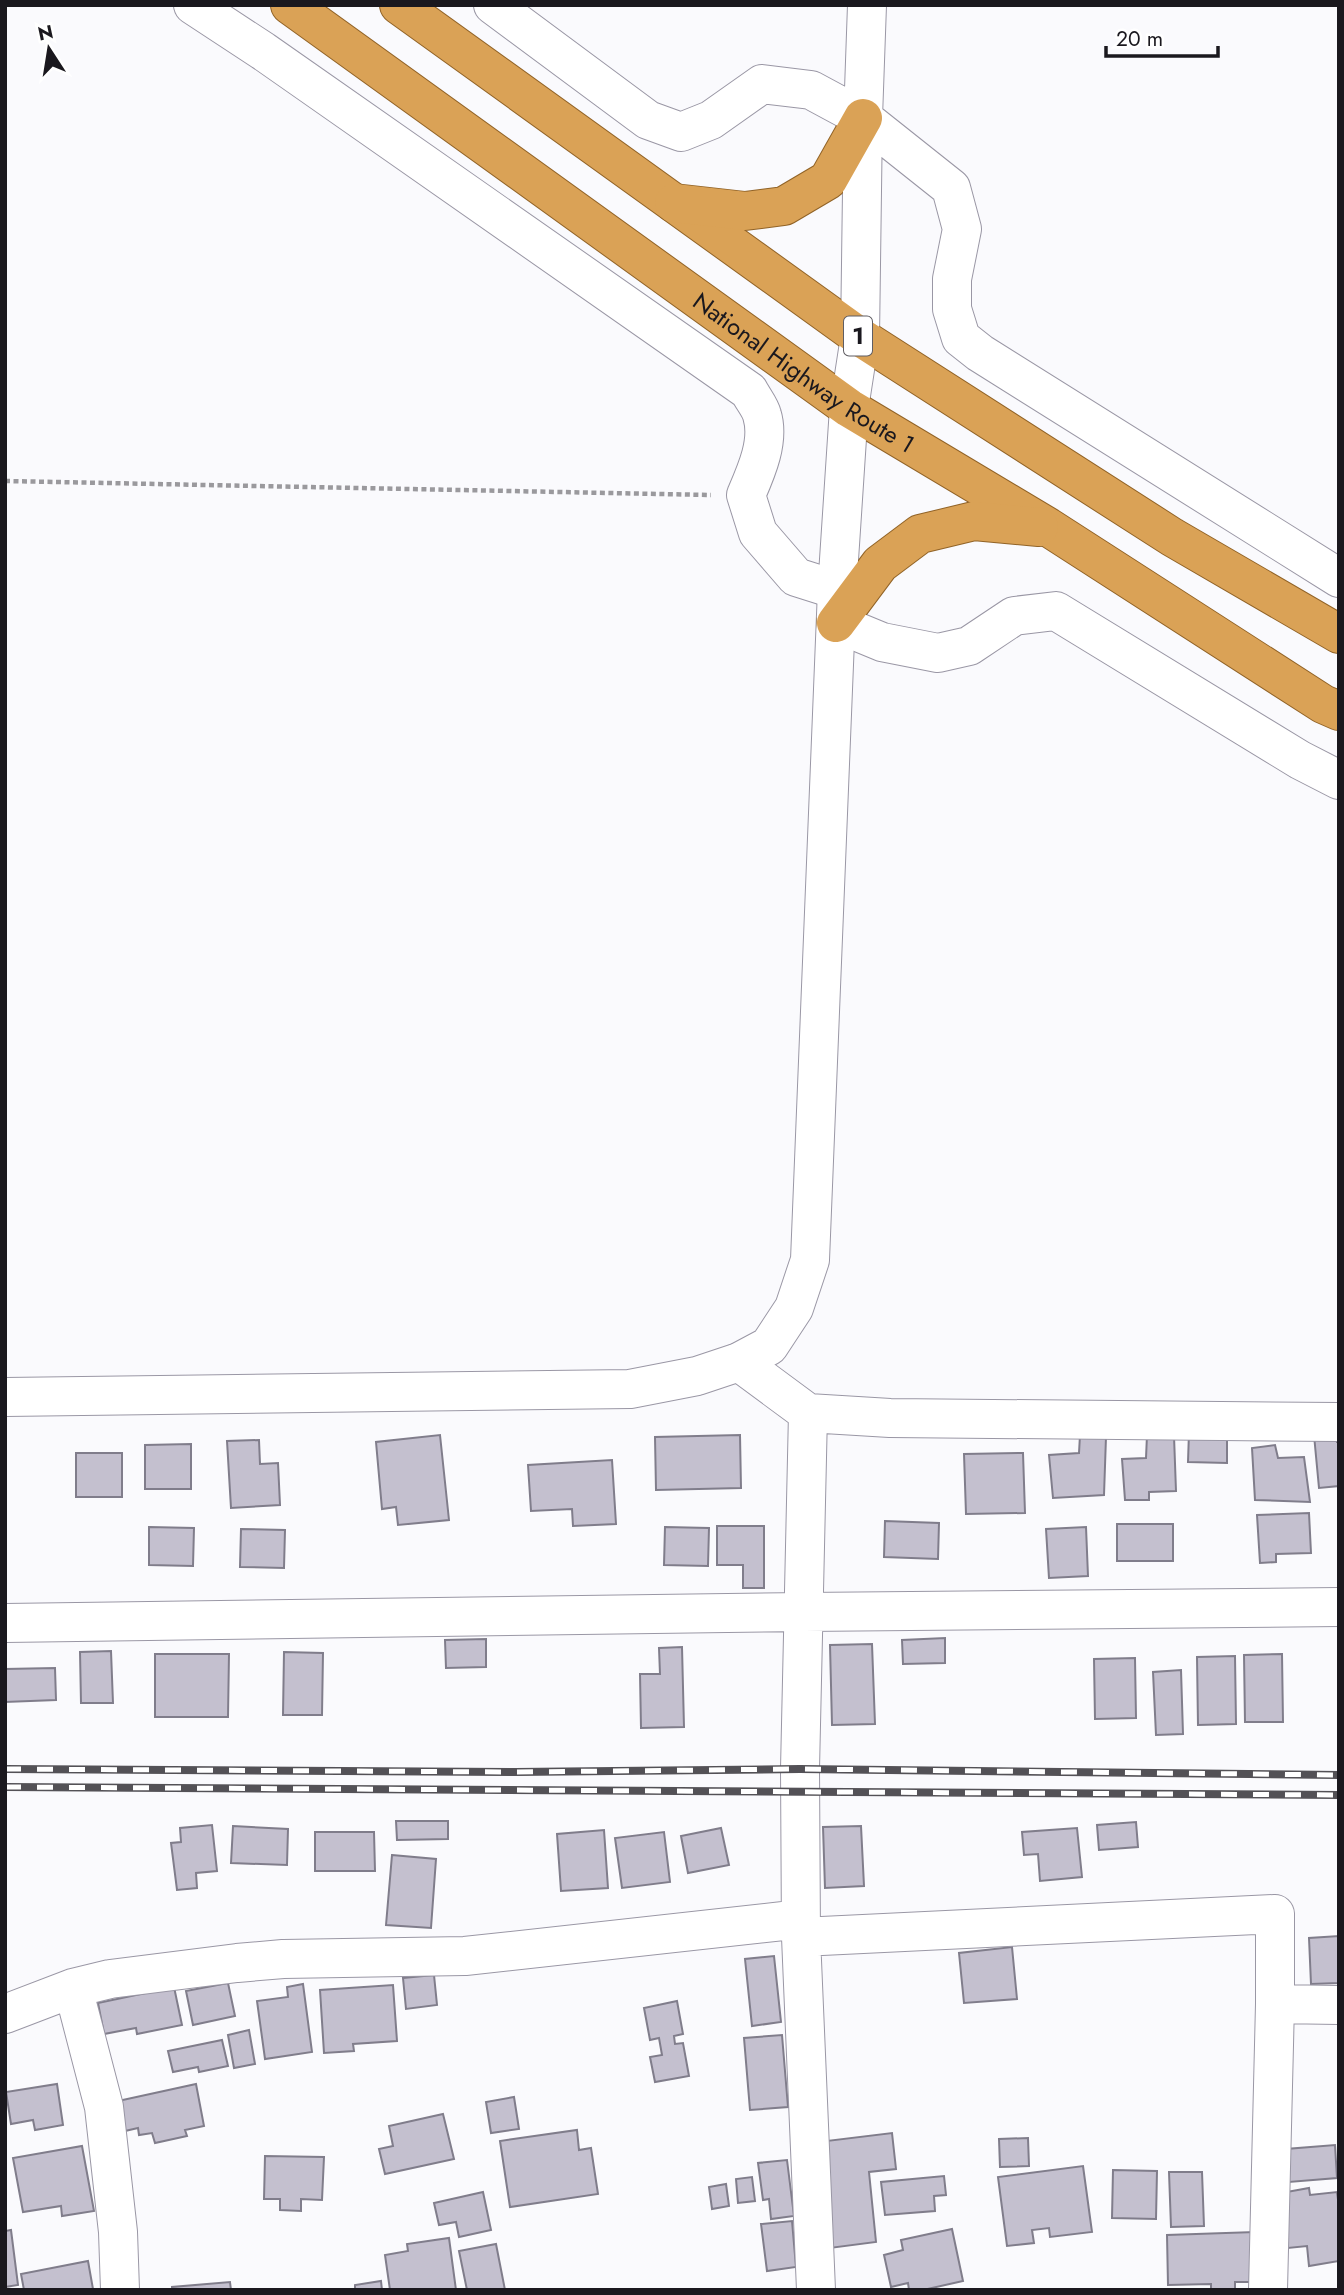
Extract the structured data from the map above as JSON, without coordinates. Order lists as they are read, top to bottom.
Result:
{
  "streets": {
    "highway": ["1", "National Highway Route 1"]
  },
  "scale_bar": "20 m",
  "north": "top"
}
